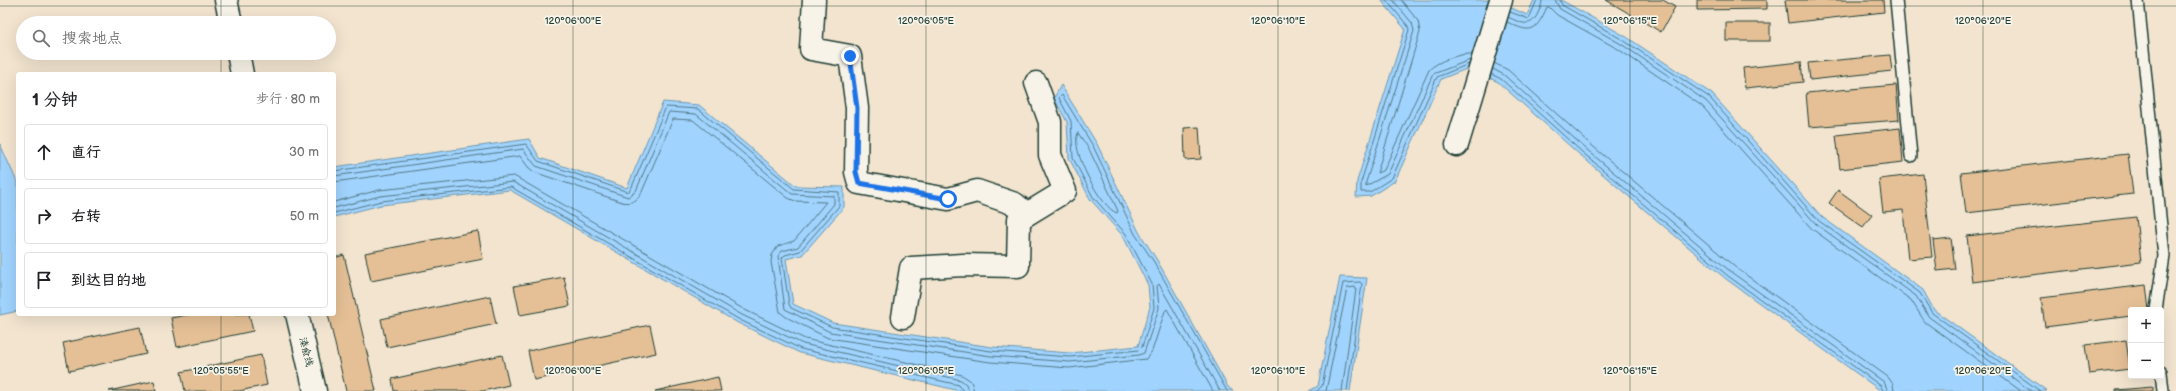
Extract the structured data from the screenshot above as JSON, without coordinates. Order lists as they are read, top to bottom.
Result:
{
  "streets": {
    "street": ["溱俞线"]
  },
  "page": {
    "search": "搜索地点",
    "heading": ["1 分钟", "步行 · 80 m"],
    "list": [
      ["直行", "30 m"],
      ["右转", "50 m"],
      "到达目的地"
    ],
    "map_buttons": ["+", "−"]
  },
  "coordinates": [
    "120°06'00\"E",
    "120°06'05\"E",
    "120°06'10\"E",
    "120°06'15\"E",
    "120°06'20\"E",
    "120°05'55\"E"
  ]
}
